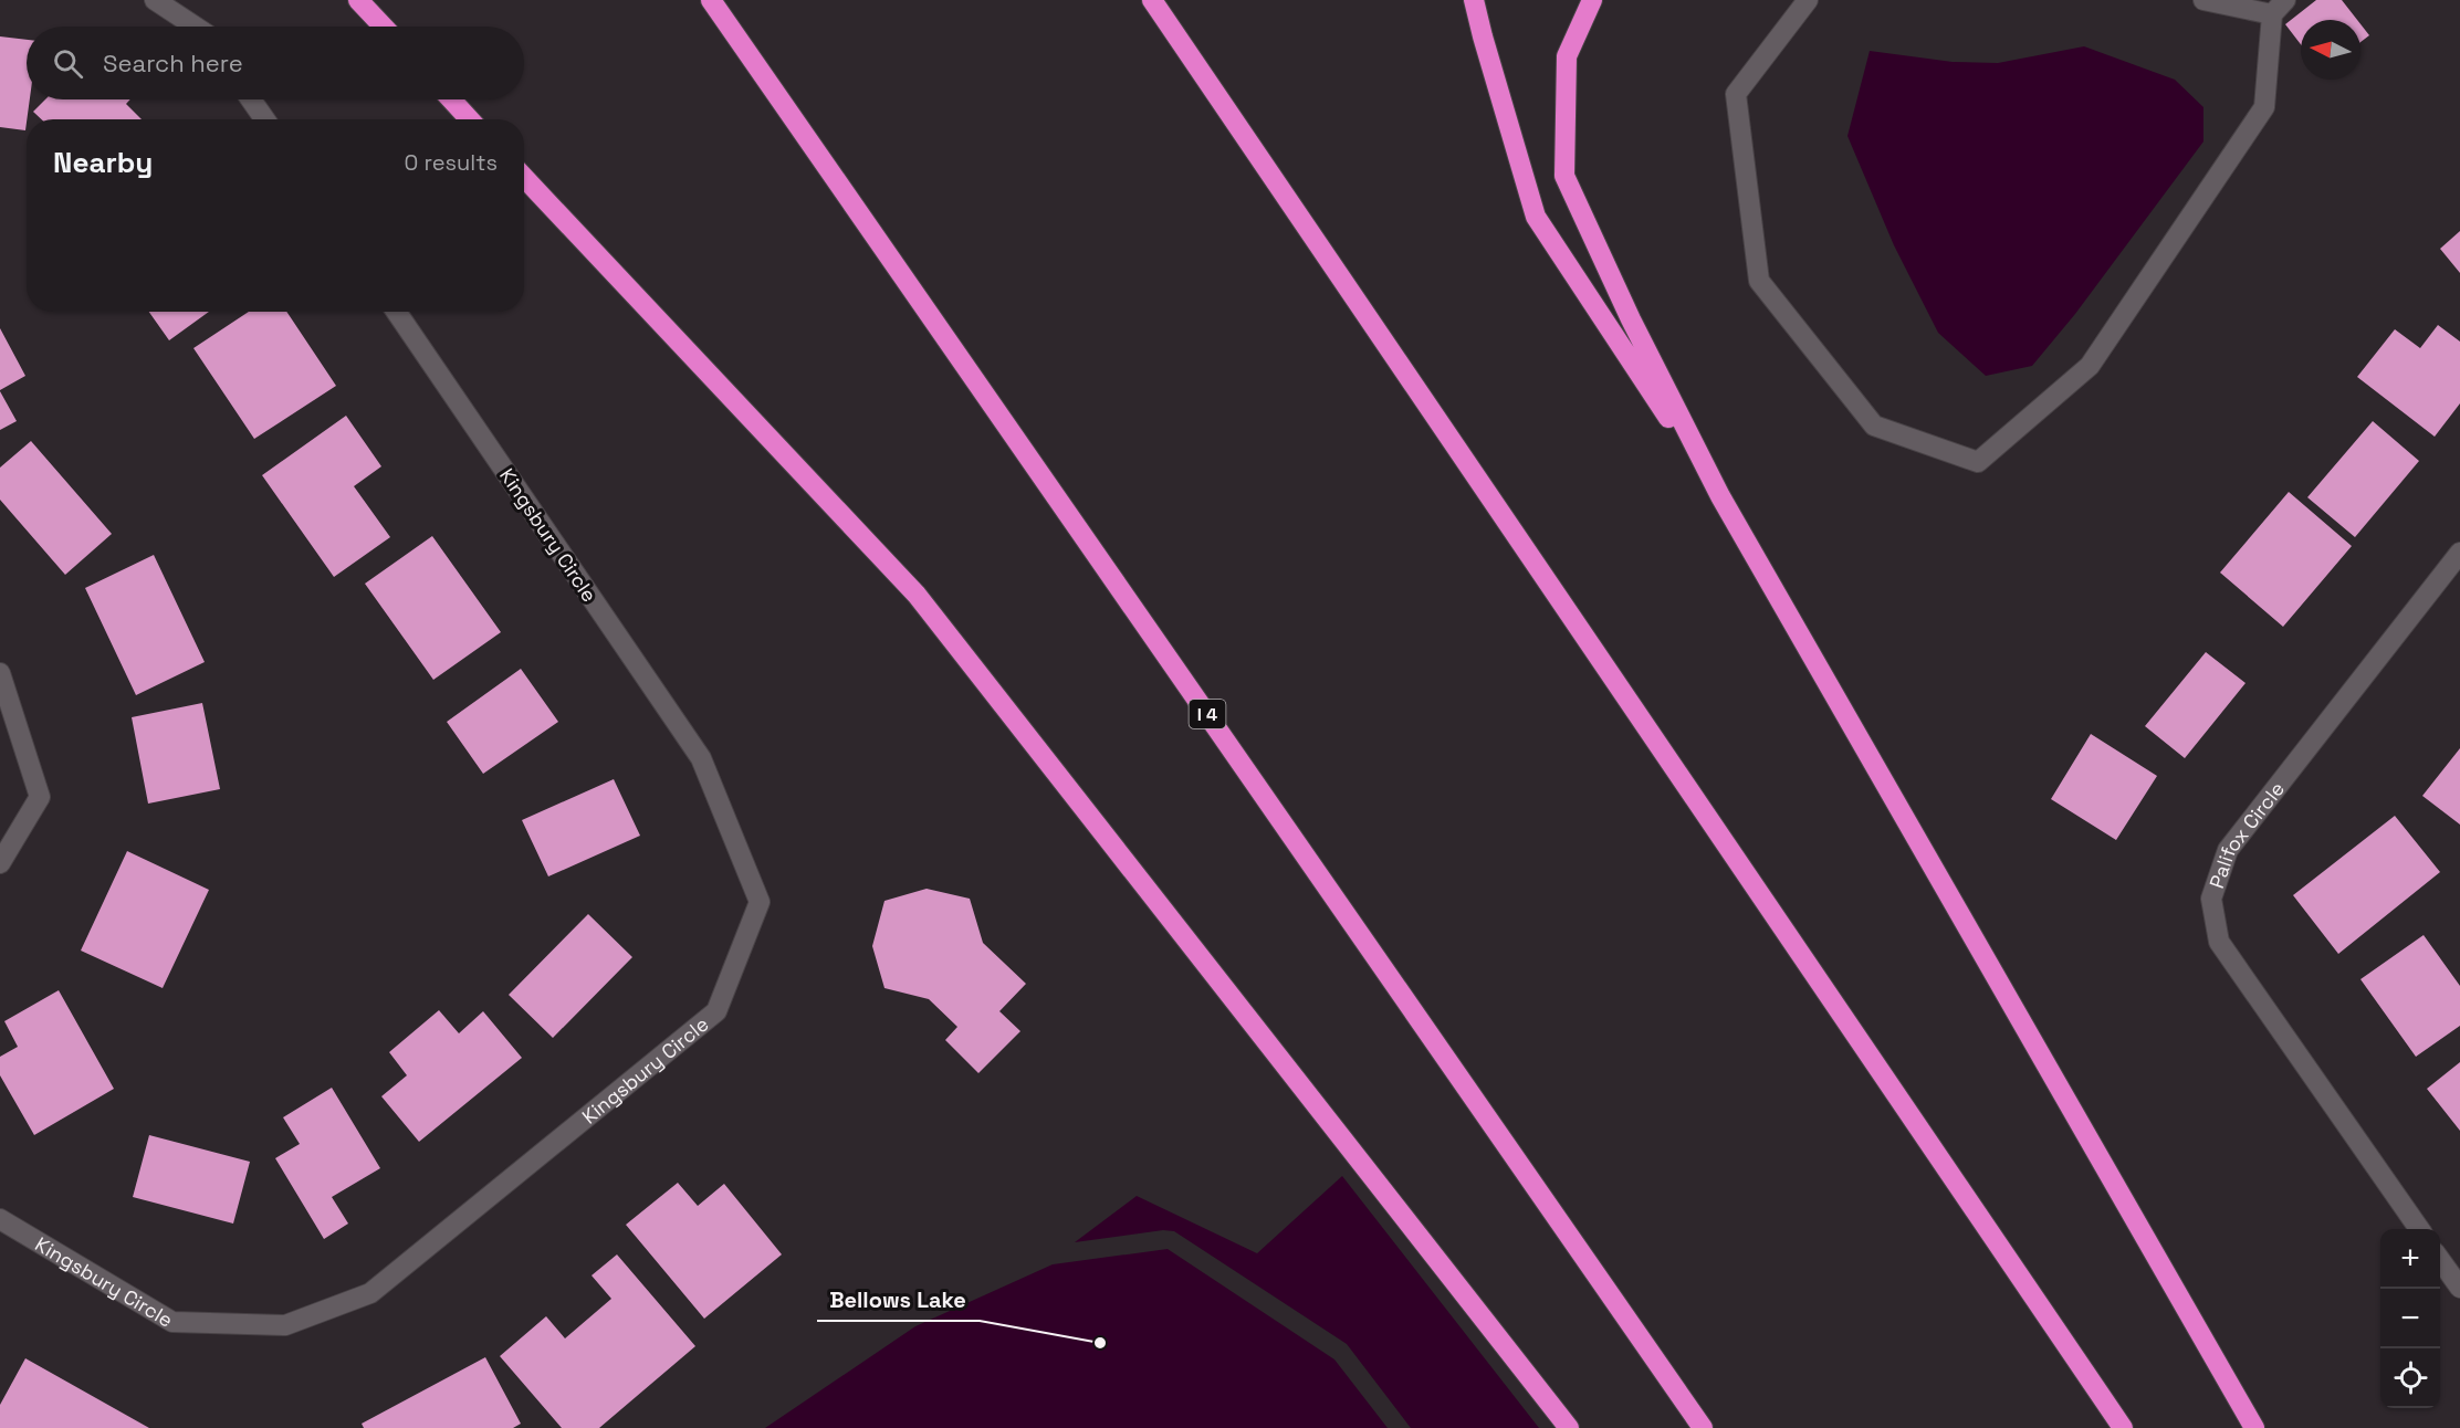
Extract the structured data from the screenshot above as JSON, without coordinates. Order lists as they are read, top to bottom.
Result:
{
  "streets": {
    "highway": ["I 4"],
    "street": ["Kingsbury Circle", "Palifox Circle"]
  },
  "places": ["Bellows Lake"],
  "north": "left",
  "page": {
    "search": "Search here",
    "heading": ["Nearby", "0 results"],
    "map_buttons": ["+", "−"]
  }
}
